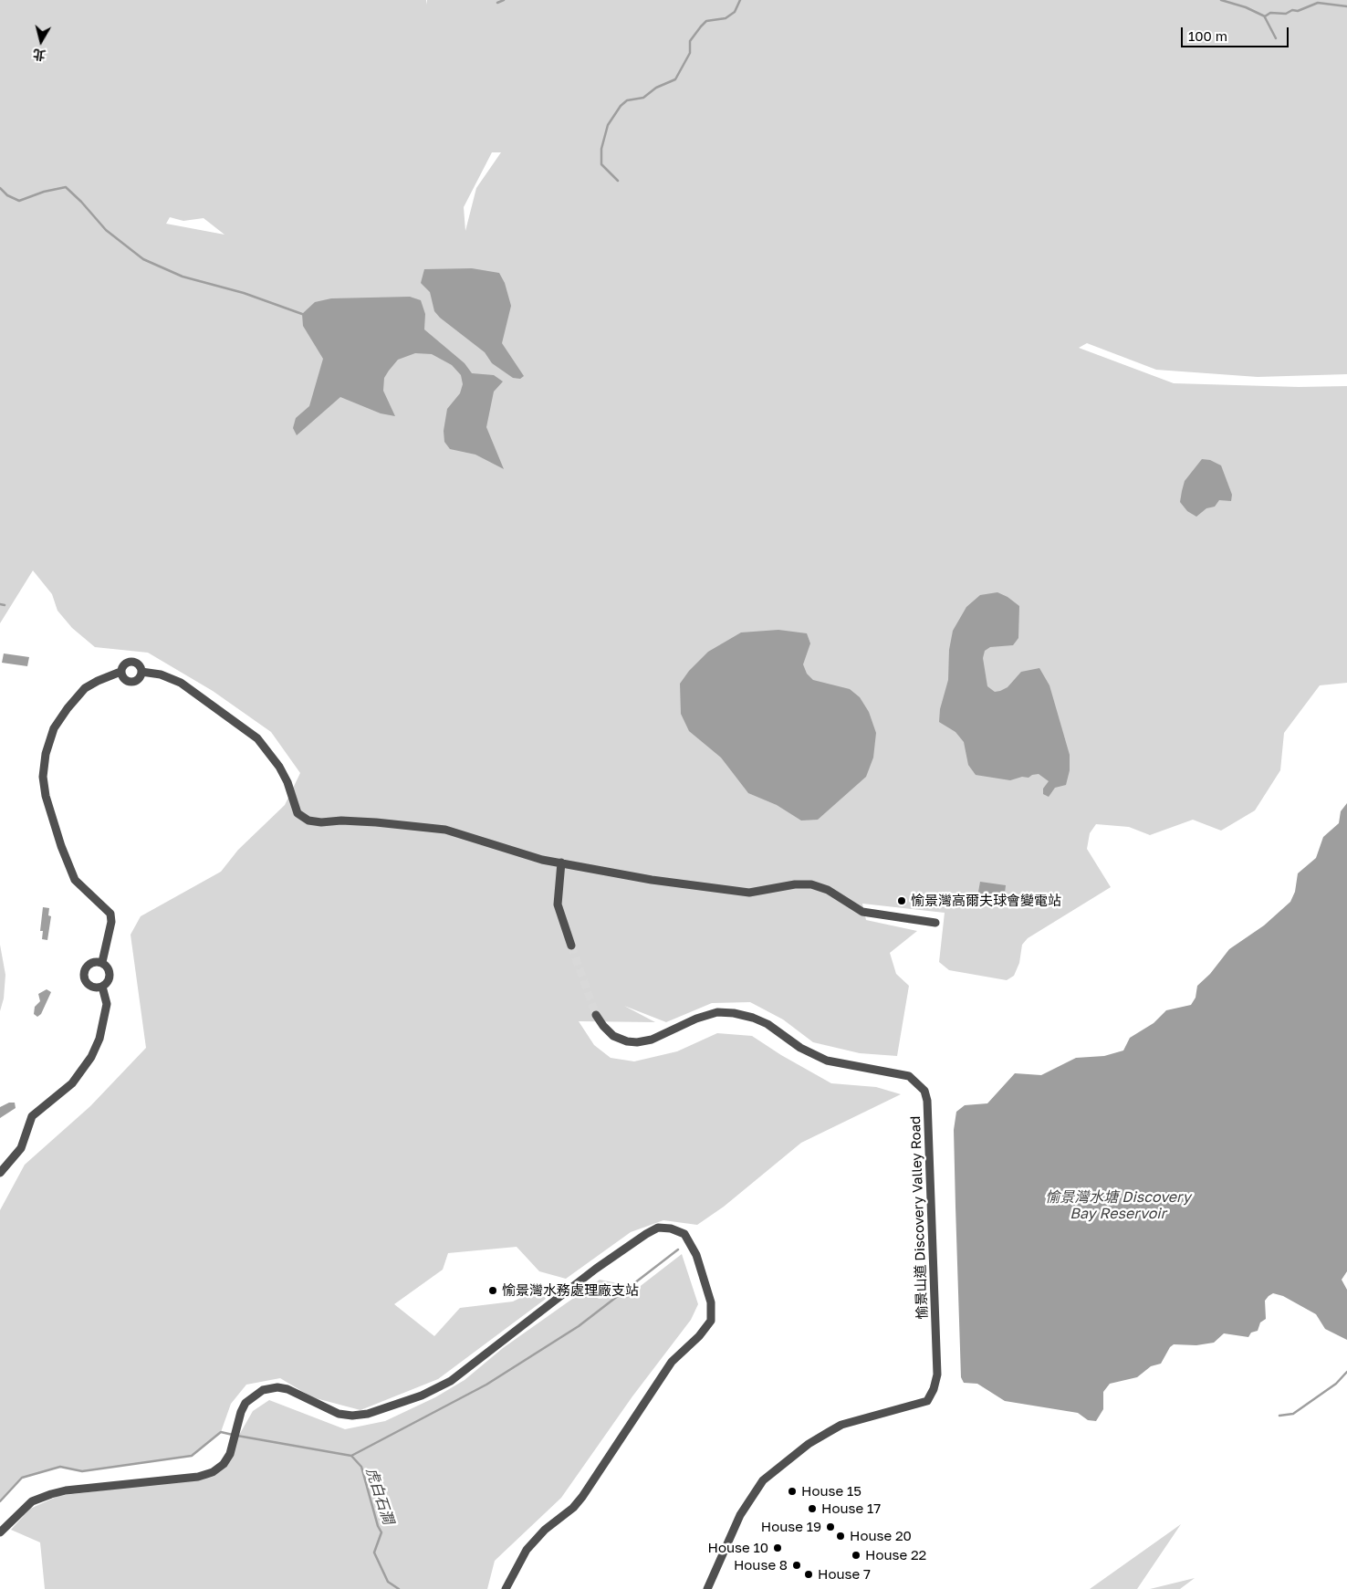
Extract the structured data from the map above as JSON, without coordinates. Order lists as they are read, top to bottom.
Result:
{
  "streets": {
    "street": ["愉景山道 Discovery Valley Road"]
  },
  "water": ["愉景灣水塘 Discovery Bay Reservoir", "虎白石澗"],
  "places": [
    "愉景灣高爾夫球會變電站",
    "愉景灣水務處理廠支站",
    "House 15",
    "House 17",
    "House 19",
    "House 20",
    "House 10",
    "House 22",
    "House 8",
    "House 7"
  ],
  "scale_bar": "100 m",
  "north": "bottom"
}
